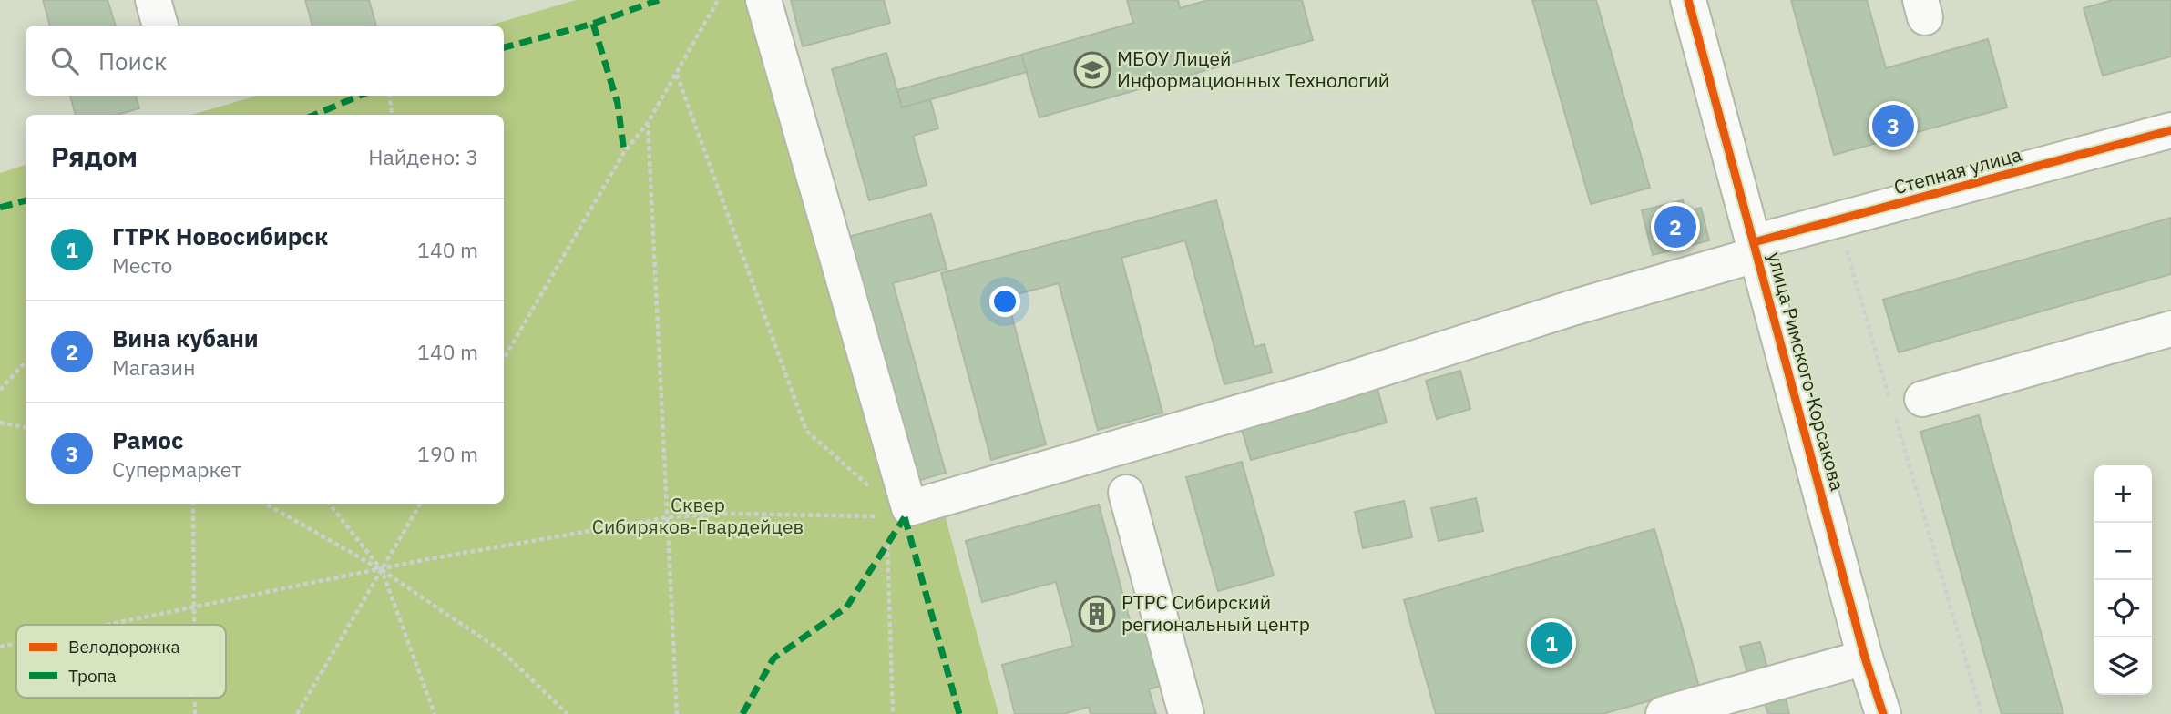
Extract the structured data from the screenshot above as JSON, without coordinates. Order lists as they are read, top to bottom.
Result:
{
  "streets": {
    "street": ["Степная улица", "улица Римского-Корсакова"]
  },
  "crossings": [
    ["Степная улица", "улица Римского-Корсакова"]
  ],
  "parks": ["Сквер Сибиряков-Гвардейцев"],
  "places": {
    "school or university": ["МБОУ Лицей Информационных Технологий"],
    "building": ["РТРС Сибирский региональный центр"]
  },
  "legend": ["Велодорожка", "Тропа"],
  "page": {
    "search": "Поиск",
    "pins": ["3", "2", "1"],
    "heading": ["Рядом", "Найдено: 3"],
    "list": [
      {
        "mark": "1",
        "name": "ГТРК Новосибирск",
        "note": "Место",
        "value": "140 m"
      },
      {
        "mark": "2",
        "name": "Вина кубани",
        "note": "Магазин",
        "value": "140 m"
      },
      {
        "mark": "3",
        "name": "Рамос",
        "note": "Супермаркет",
        "value": "190 m"
      }
    ],
    "map_buttons": ["+", "−"]
  }
}
